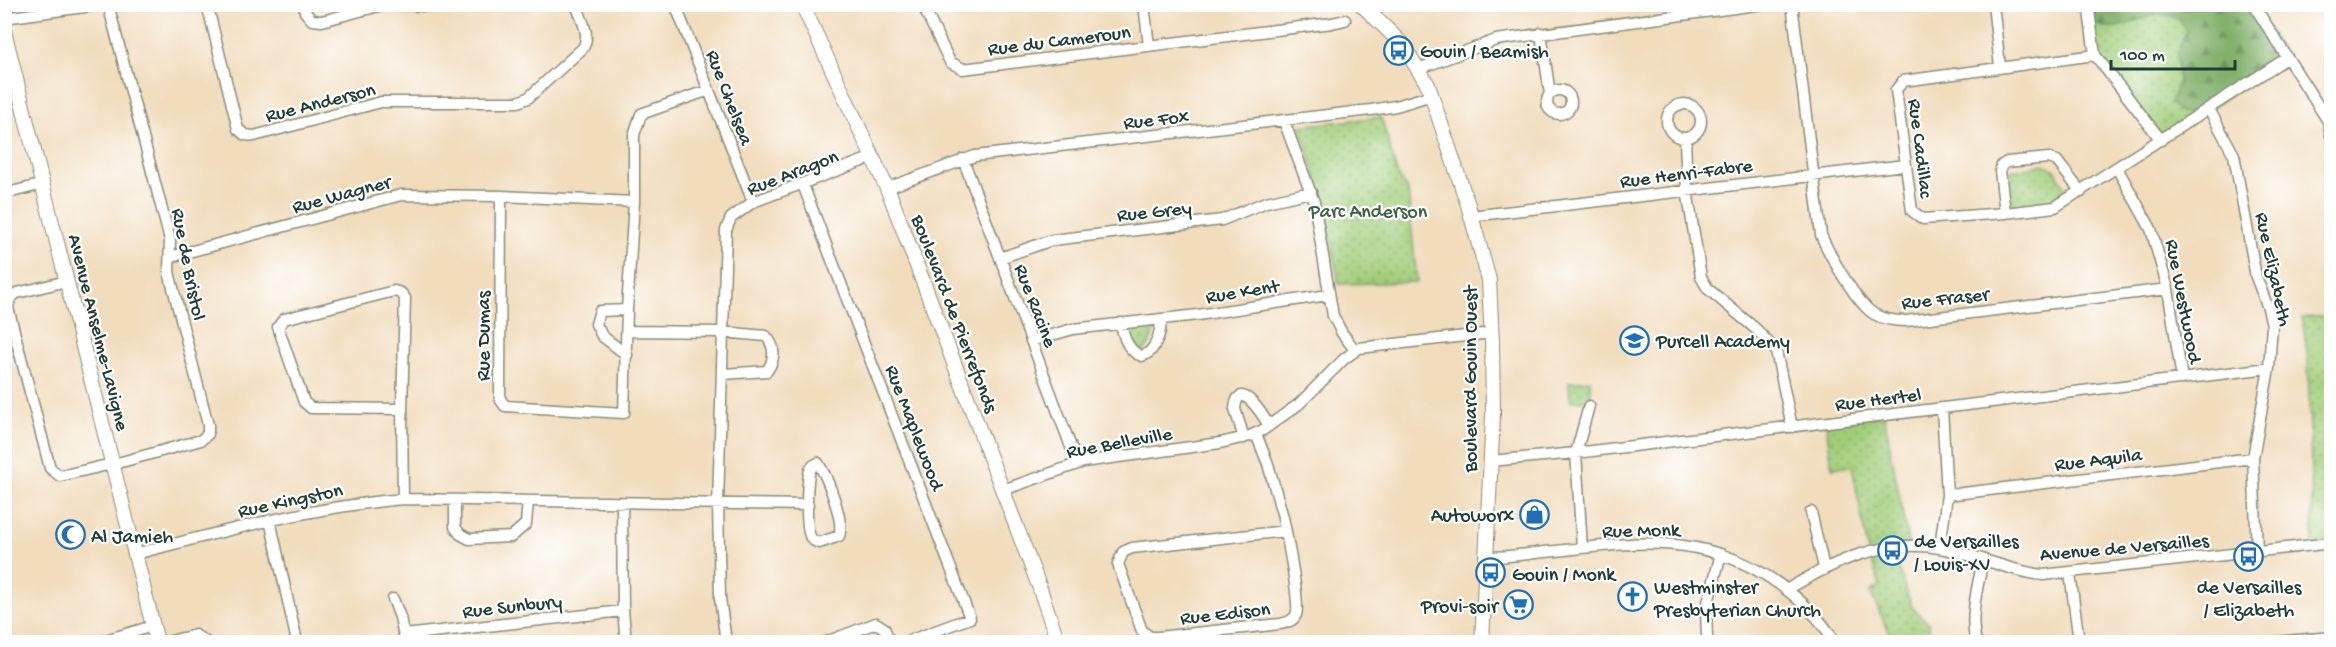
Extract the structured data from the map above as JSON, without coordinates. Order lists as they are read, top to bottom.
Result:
{
  "streets": {
    "street": [
      "Rue du Cameroun",
      "Rue Chelsea",
      "Rue Anderson",
      "Rue Fox",
      "Rue Cadillac",
      "Rue Aragon",
      "Rue Henri-Fabre",
      "Rue Wagner",
      "Rue Grey",
      "Rue de Bristol",
      "Rue Elizabeth",
      "Rue Kent",
      "Rue Fraser",
      "Rue Westwood",
      "Rue Racine",
      "Boulevard de Pierrefonds",
      "Avenue Anselme-Lavigne",
      "Rue Dumas",
      "Boulevard Gouin Ouest",
      "Rue Hertel",
      "Rue Maplewood",
      "Rue Belleville",
      "Rue Aquila",
      "Rue Kingston",
      "Rue Monk",
      "Avenue de Versailles",
      "Rue Sunbury",
      "Rue Edison"
    ]
  },
  "crossings": [
    ["Rue Chelsea", "Rue Aragon"],
    ["Rue Chelsea", "Rue Dumas"],
    ["Rue Fox", "Rue Racine"],
    ["Rue Fox", "Boulevard de Pierrefonds"],
    ["Rue Fox", "Boulevard Gouin Ouest"],
    ["Rue Cadillac", "Rue Henri-Fabre"],
    ["Rue Cadillac", "Rue Elizabeth"],
    ["Rue Cadillac", "Rue Westwood"],
    ["Rue Aragon", "Boulevard de Pierrefonds"],
    ["Rue Aragon", "Rue Maplewood"],
    ["Rue Aragon", "Rue Kingston"],
    ["Rue Henri-Fabre", "Rue Fraser"],
    ["Rue Henri-Fabre", "Boulevard Gouin Ouest"],
    ["Rue Wagner", "Rue de Bristol"],
    ["Rue Wagner", "Rue Dumas"],
    ["Rue Grey", "Rue Racine"],
    ["Rue de Bristol", "Avenue Anselme-Lavigne"],
    ["Rue Elizabeth", "Rue Hertel"],
    ["Rue Elizabeth", "Rue Aquila"],
    ["Rue Elizabeth", "Avenue de Versailles"],
    ["Rue Kent", "Rue Racine"],
    ["Rue Fraser", "Rue Westwood"],
    ["Rue Westwood", "Rue Hertel"],
    ["Rue Racine", "Rue Belleville"],
    ["Boulevard de Pierrefonds", "Rue Belleville"],
    ["Avenue Anselme-Lavigne", "Rue Kingston"],
    ["Boulevard Gouin Ouest", "Rue Hertel"],
    ["Boulevard Gouin Ouest", "Rue Monk"],
    ["Rue Belleville", "Rue Edison"],
    ["Rue Monk", "Avenue de Versailles"]
  ],
  "parks": ["Parc Anderson"],
  "places": {
    "bus stop": [
      "Gouin / Beamish",
      "de Versailles / Louis-XV",
      "de Versailles / Elizabeth",
      "Gouin / Monk"
    ],
    "school or university": ["Purcell Academy"],
    "shop": ["Autoworx"],
    "mosque": ["Al Jamieh"],
    "church": ["Westminster Presbyterian Church"],
    "supermarket": ["Provi-soir"]
  },
  "scale_bar": "100 m"
}
